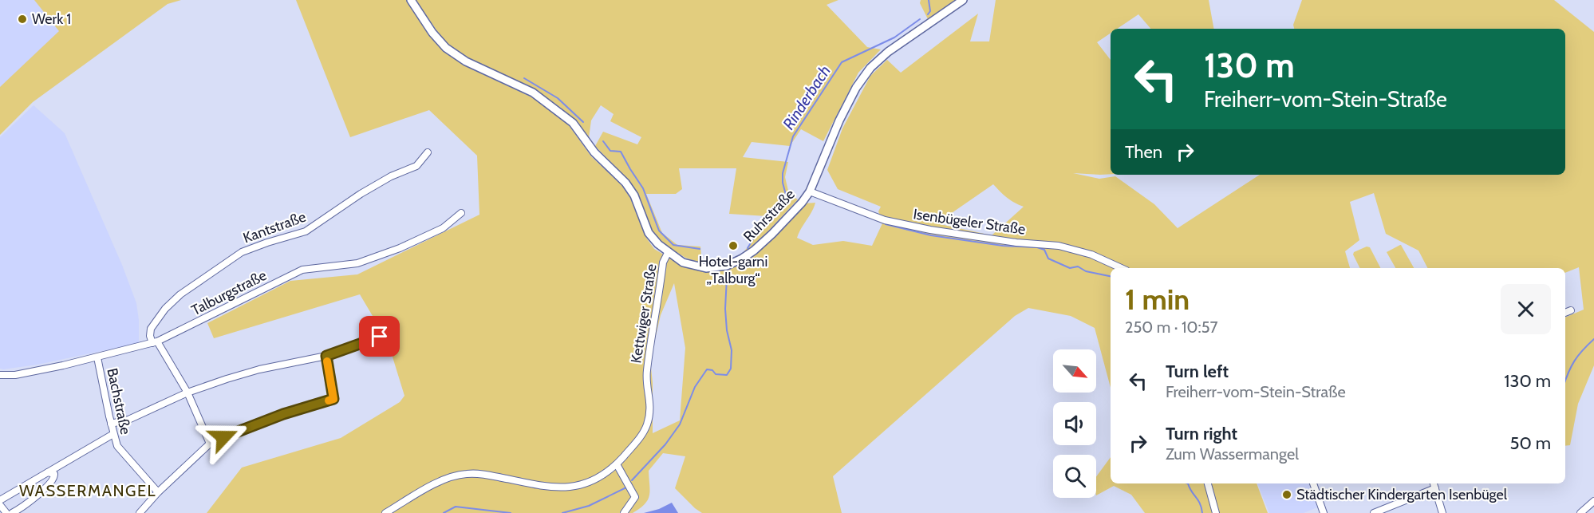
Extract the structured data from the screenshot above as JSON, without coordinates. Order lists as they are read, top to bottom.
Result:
{
  "streets": {
    "main road": ["Ruhrstraße"],
    "street": [
      "Isenbügeler Straße",
      "Kantstraße",
      "Talburgstraße",
      "Kettwiger Straße",
      "Bachstraße"
    ]
  },
  "crossings": [
    ["Ruhrstraße", "Isenbügeler Straße"],
    ["Ruhrstraße", "Kettwiger Straße"],
    ["Kantstraße", "Talburgstraße"],
    ["Talburgstraße", "Bachstraße"]
  ],
  "districts": ["WASSERMANGEL"],
  "water": ["Rinderbach"],
  "places": ["Werk 1", "Hotel-garni „Talburg“", "Städtischer Kindergarten Isenbügel"],
  "north": "bottom right",
  "page": {
    "turn": ["130 m", "Freiherr-vom-Stein-Straße"],
    "then": "Then",
    "heading": ["1 min", "250 m · 10:57"],
    "list": [
      {
        "name": "Turn left",
        "note": "Freiherr-vom-Stein-Straße",
        "value": "130 m"
      },
      {
        "name": "Turn right",
        "note": "Zum Wassermangel",
        "value": "50 m"
      }
    ]
  }
}
